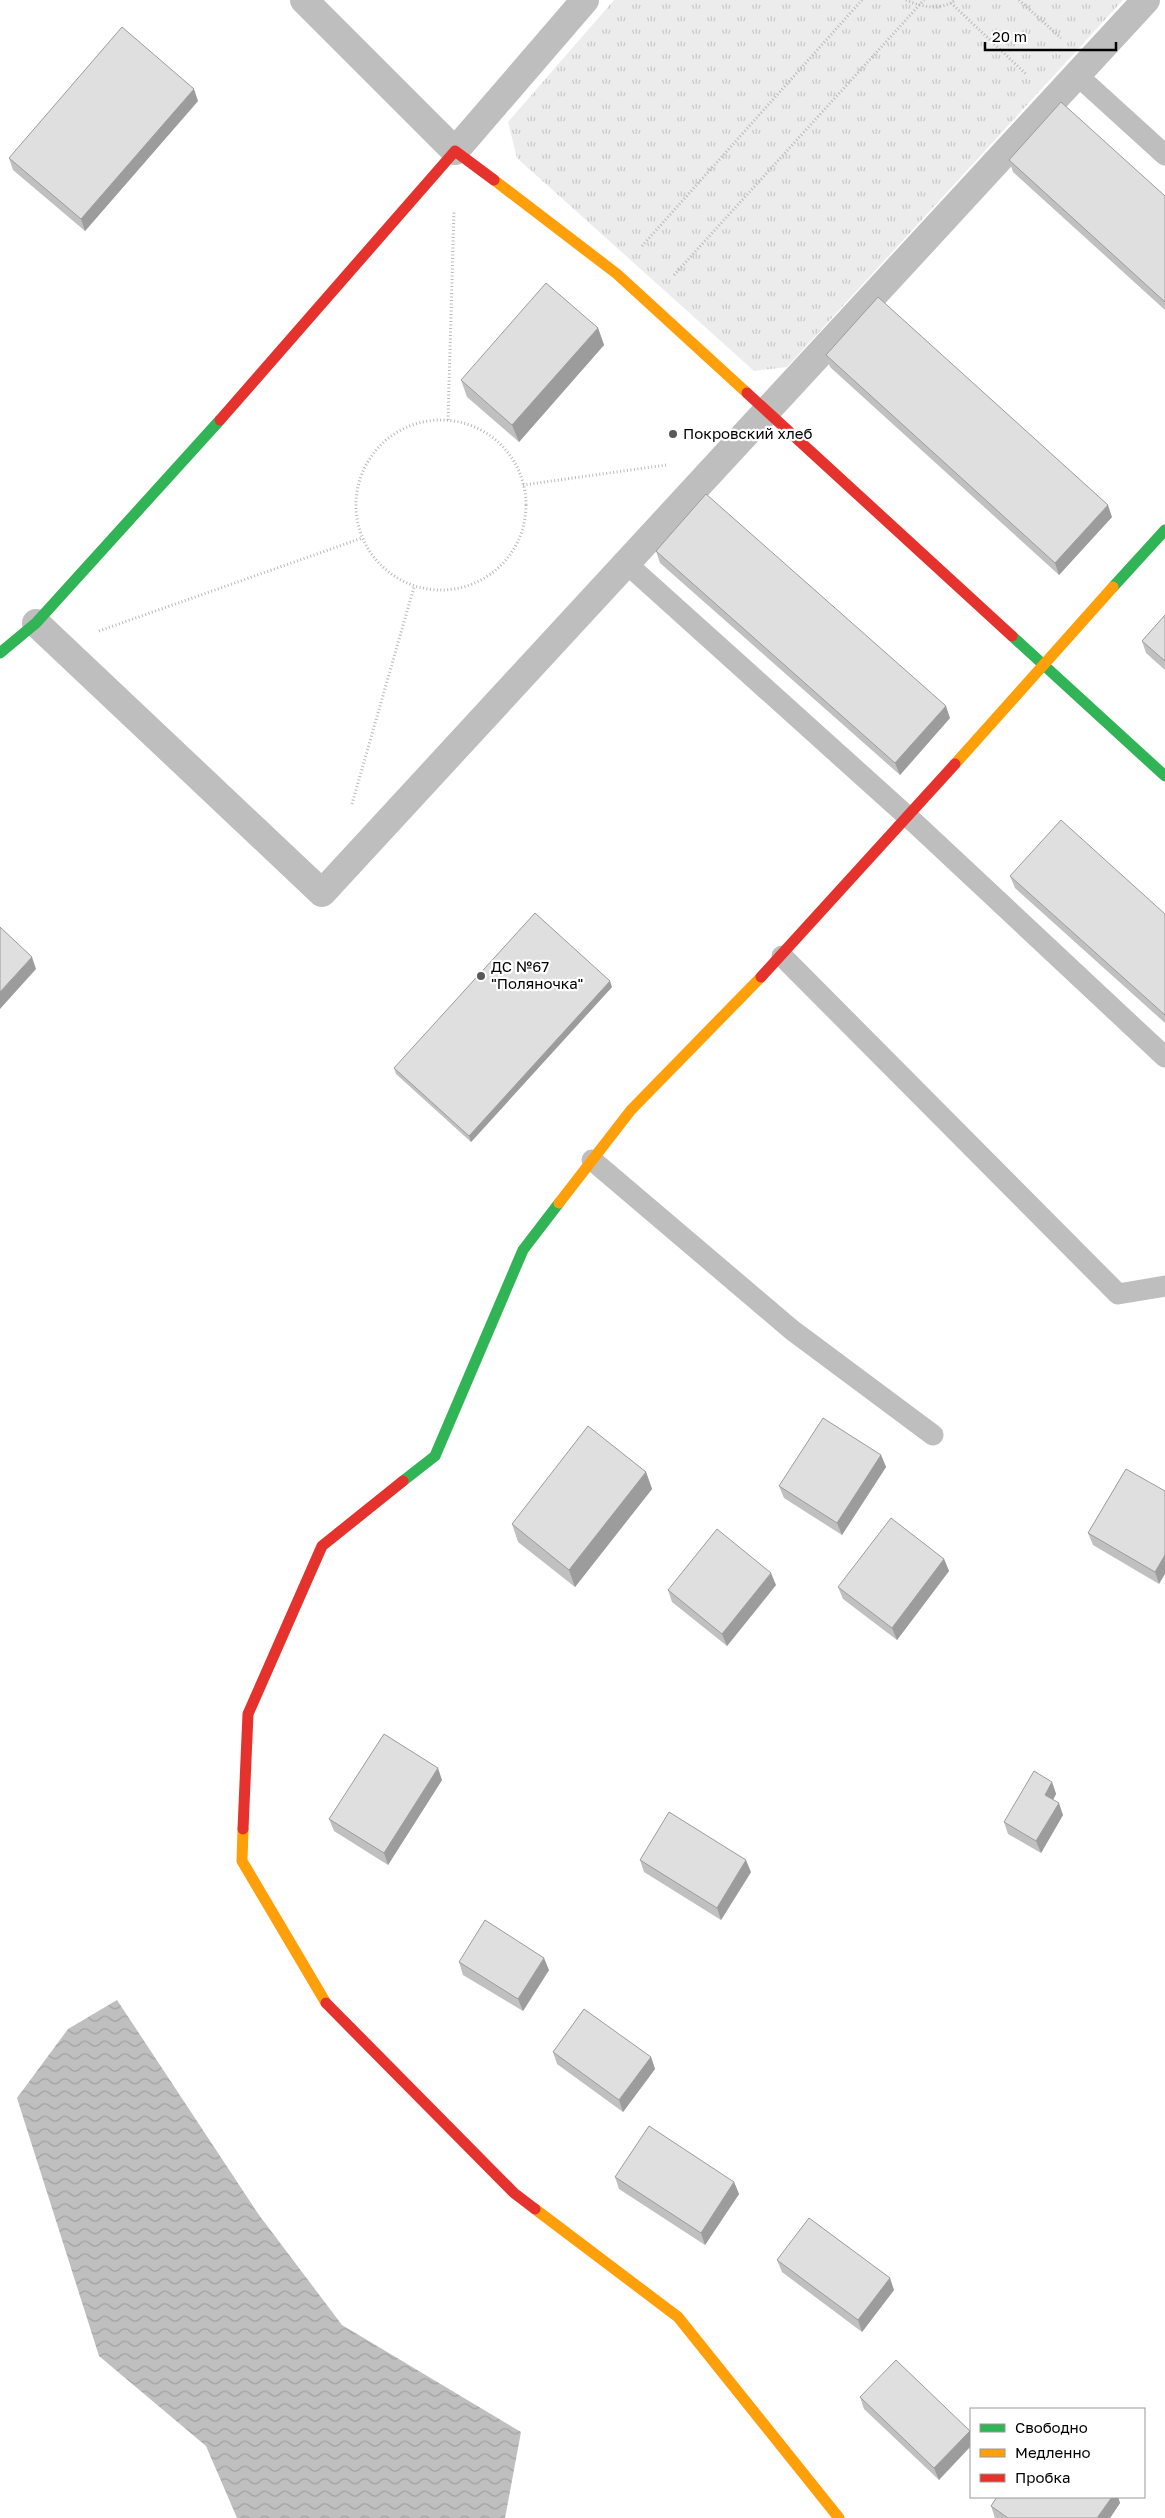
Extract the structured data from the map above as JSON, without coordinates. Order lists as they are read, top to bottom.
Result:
{
  "places": ["Покровский хлеб", "ДС №67 \"Поляночка\""],
  "legend": ["Свободно", "Медленно", "Пробка"],
  "scale_bar": "20 m"
}
